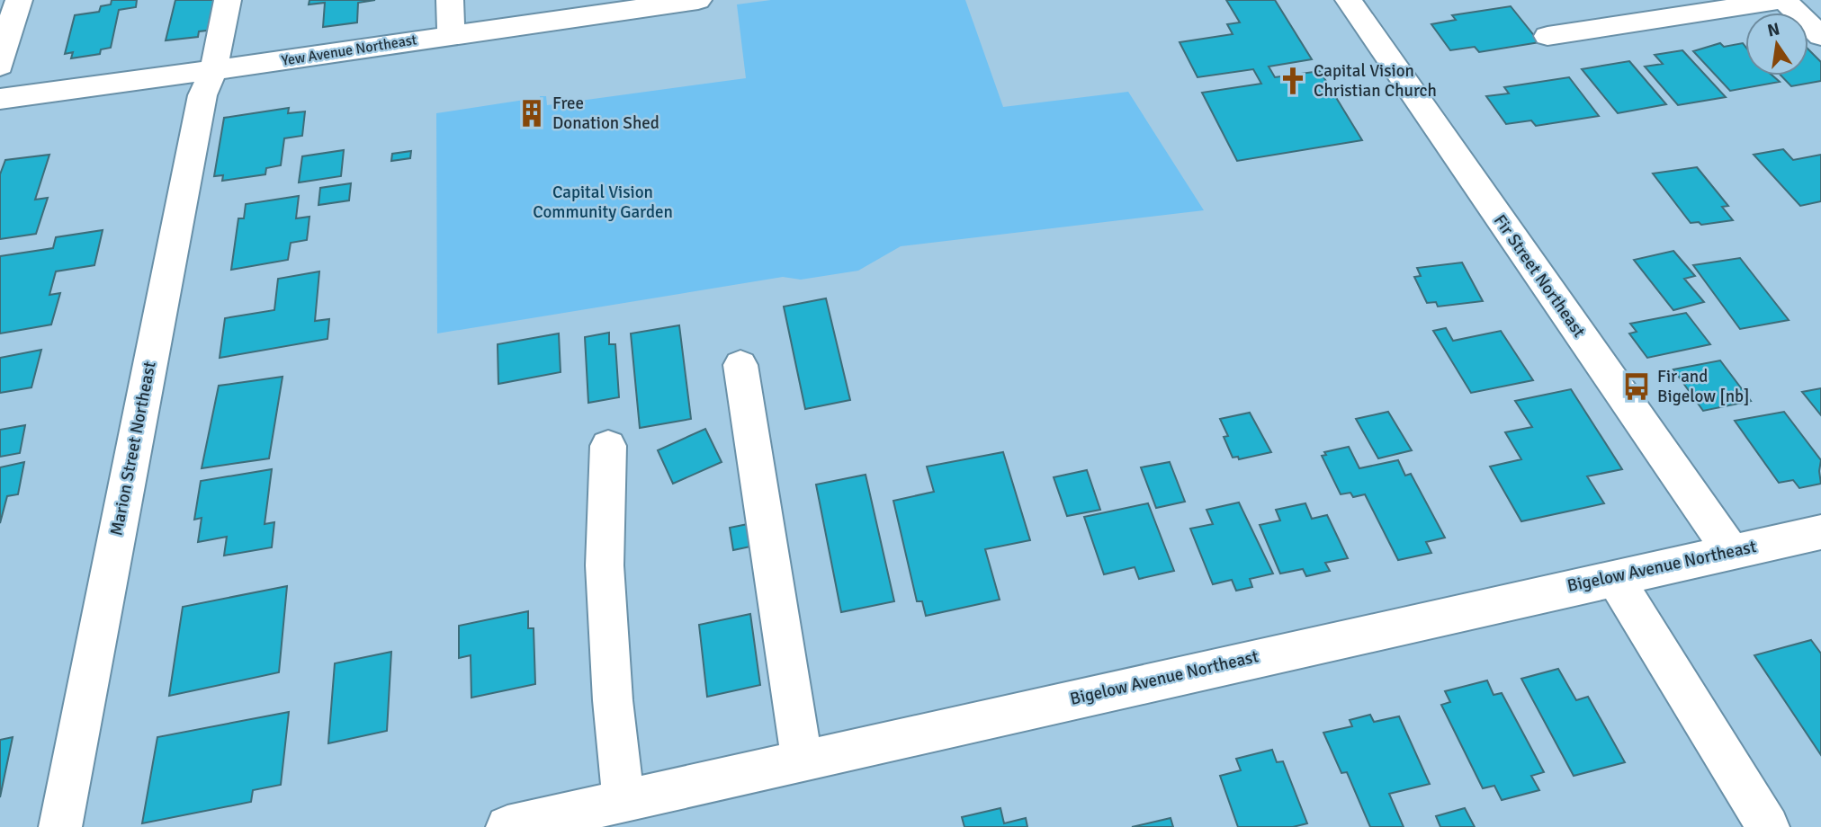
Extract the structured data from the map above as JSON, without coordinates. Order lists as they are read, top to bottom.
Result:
{
  "streets": {
    "street": [
      "Yew Avenue Northeast",
      "Fir Street Northeast",
      "Marion Street Northeast",
      "Bigelow Avenue Northeast"
    ]
  },
  "crossings": [
    ["Yew Avenue Northeast", "Marion Street Northeast"],
    ["Fir Street Northeast", "Bigelow Avenue Northeast"]
  ],
  "parks": ["Capital Vision Community Garden"],
  "places": {
    "church": ["Capital Vision Christian Church"],
    "building": ["Free Donation Shed"],
    "bus stop": ["Fir and Bigelow [nb]"]
  },
  "north": "top"
}
